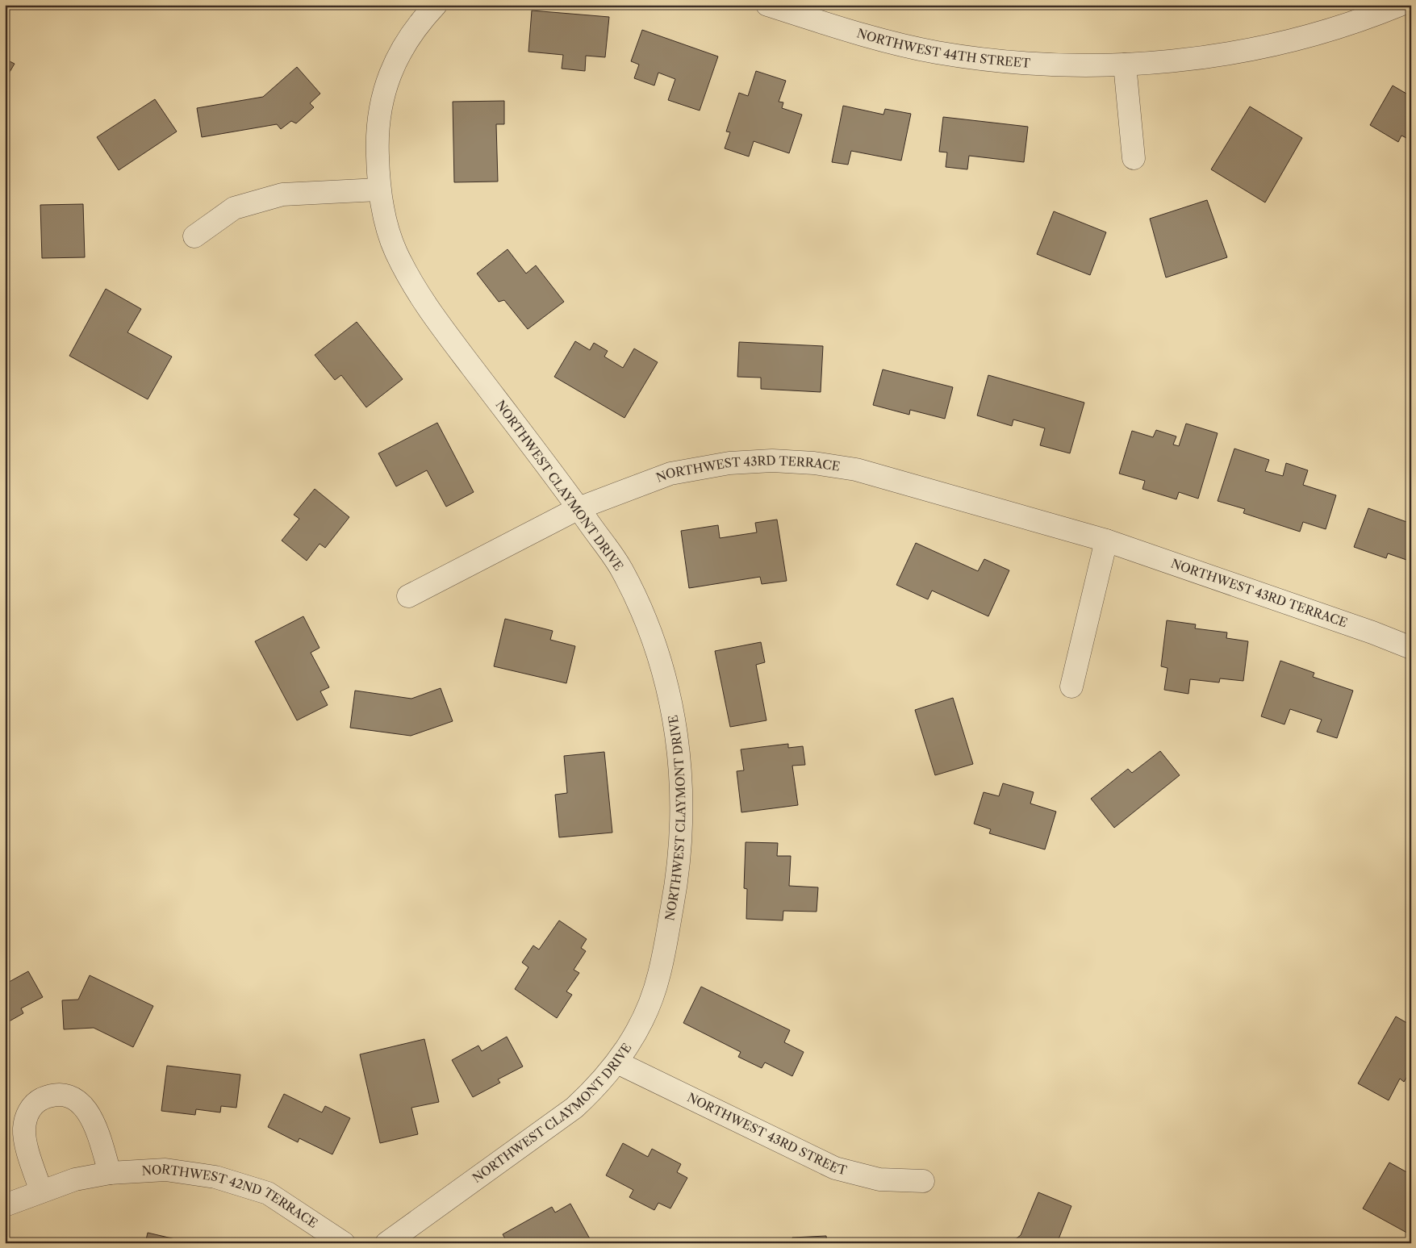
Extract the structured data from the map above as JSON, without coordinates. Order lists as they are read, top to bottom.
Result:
{
  "streets": {
    "street": [
      "NORTHWEST 44TH STREET",
      "NORTHWEST 43RD TERRACE",
      "NORTHWEST CLAYMONT DRIVE",
      "NORTHWEST 43RD STREET",
      "NORTHWEST 42ND TERRACE"
    ]
  },
  "crossings": [
    ["NORTHWEST 43RD TERRACE", "NORTHWEST CLAYMONT DRIVE"],
    ["NORTHWEST CLAYMONT DRIVE", "NORTHWEST 43RD STREET"]
  ]
}
